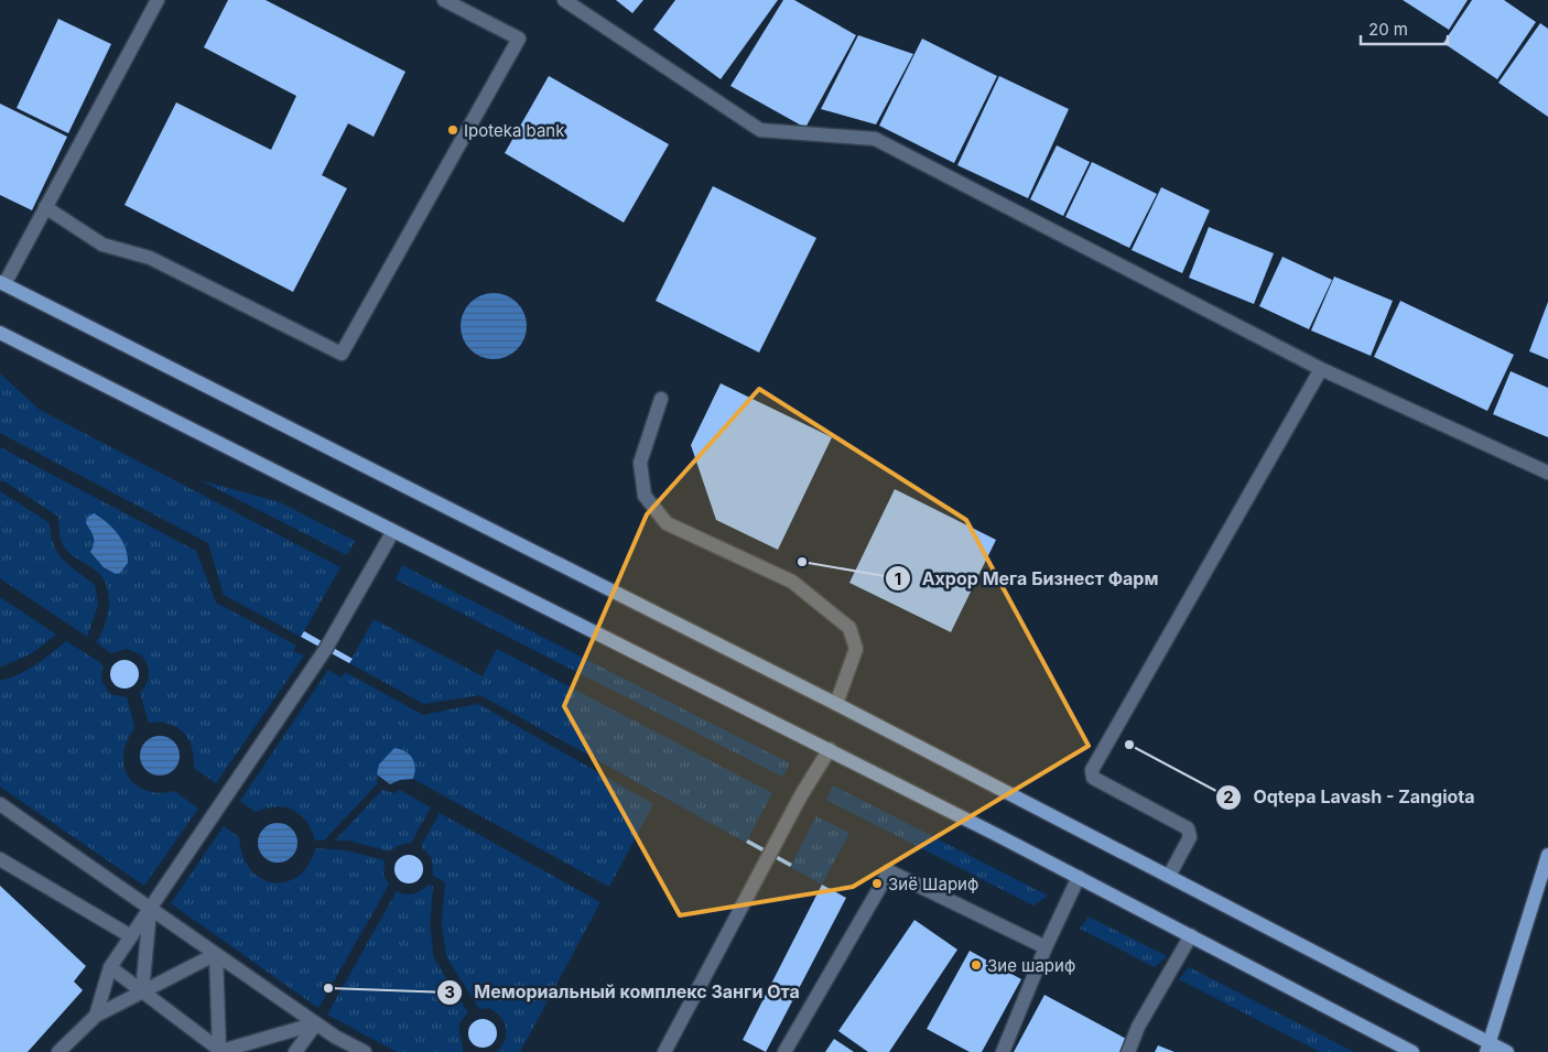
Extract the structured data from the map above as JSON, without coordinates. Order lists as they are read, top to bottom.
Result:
{
  "places": [
    "Ipoteka bank",
    "Ахрор Мега Бизнест Фарм",
    "Oqtepa Lavash - Zangiota",
    "Зиё Шариф",
    "Зие шариф",
    "Мемориальный комплекс Занги Ота"
  ],
  "scale_bar": "20 m"
}
